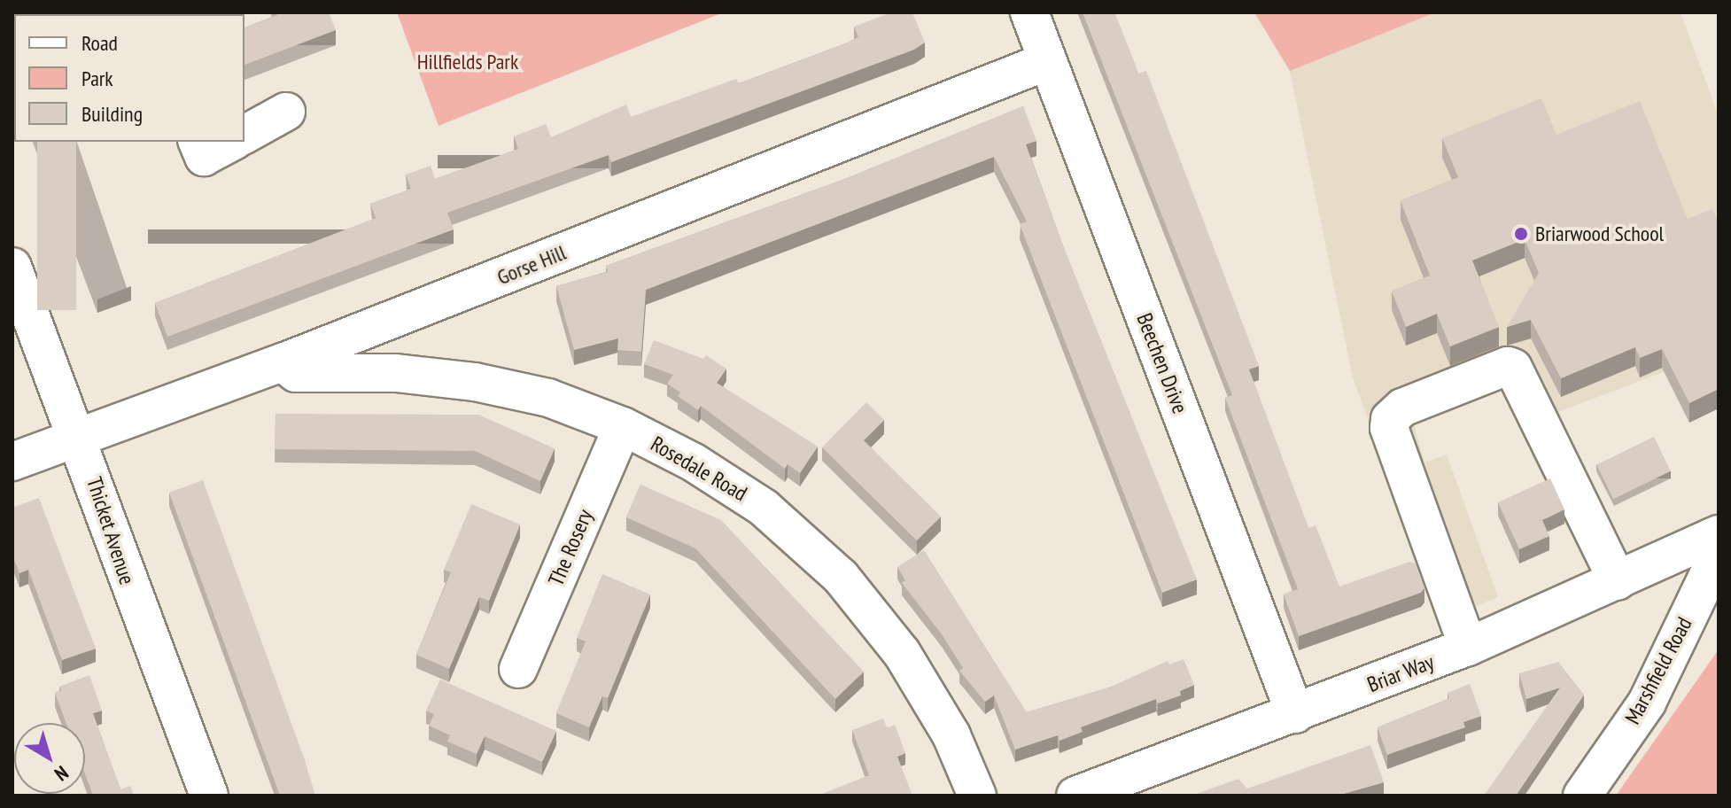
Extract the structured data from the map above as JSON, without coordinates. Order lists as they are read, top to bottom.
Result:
{
  "streets": {
    "street": [
      "Gorse Hill",
      "Beechen Drive",
      "Rosedale Road",
      "Thicket Avenue",
      "The Rosery",
      "Marshfield Road",
      "Briar Way"
    ]
  },
  "crossings": [
    ["Gorse Hill", "Beechen Drive"],
    ["Gorse Hill", "Rosedale Road"],
    ["Gorse Hill", "Thicket Avenue"],
    ["Beechen Drive", "Briar Way"],
    ["Rosedale Road", "The Rosery"],
    ["Marshfield Road", "Briar Way"]
  ],
  "parks": ["Hillfields Park"],
  "places": ["Briarwood School"],
  "legend": ["Road", "Park", "Building"],
  "north": "bottom right"
}
